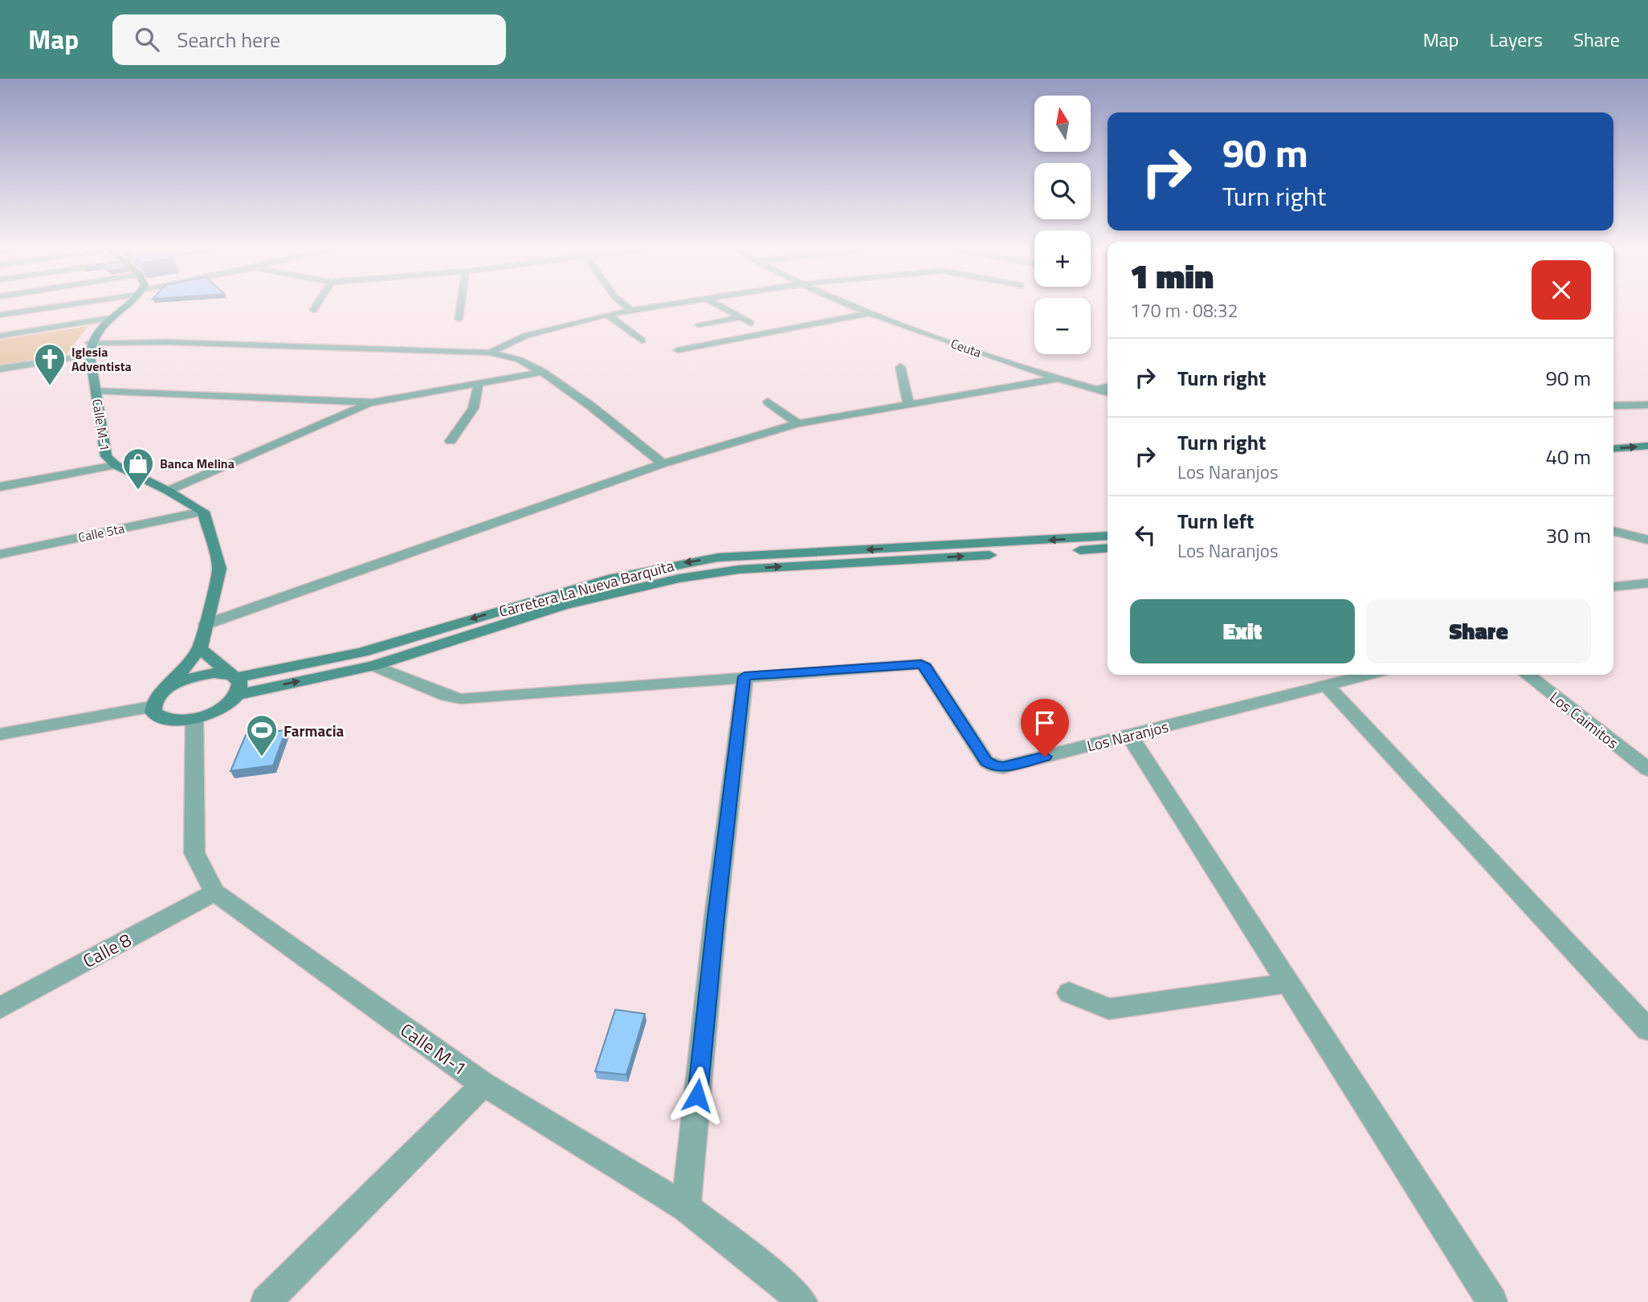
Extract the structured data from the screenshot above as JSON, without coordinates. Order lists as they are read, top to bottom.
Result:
{
  "streets": {
    "street": [
      "Ceuta",
      "Calle M-1",
      "Calle 5ta",
      "Carretera La Nueva Barquita",
      "Los Caimitos",
      "Los Naranjos",
      "Calle 8"
    ]
  },
  "crossings": [
    ["Calle M-1", "Calle 5ta"],
    ["Calle M-1", "Calle 8"]
  ],
  "places": {
    "church": ["Iglesia Adventista"],
    "shop": ["Banca Melina"],
    "sports": ["Farmacia"]
  },
  "north": "top",
  "page": {
    "header": "Map",
    "search": "Search here",
    "nav": ["Map", "Layers", "Share"],
    "map_buttons": ["+", "−"],
    "turn": ["90 m", "Turn right"],
    "heading": ["1 min", "170 m · 08:32"],
    "list": [
      {
        "name": "Turn right",
        "value": "90 m"
      },
      {
        "name": "Turn right",
        "note": "Los Naranjos",
        "value": "40 m"
      },
      {
        "name": "Turn left",
        "note": "Los Naranjos",
        "value": "30 m"
      }
    ],
    "buttons": ["Exit", "Share"]
  }
}
